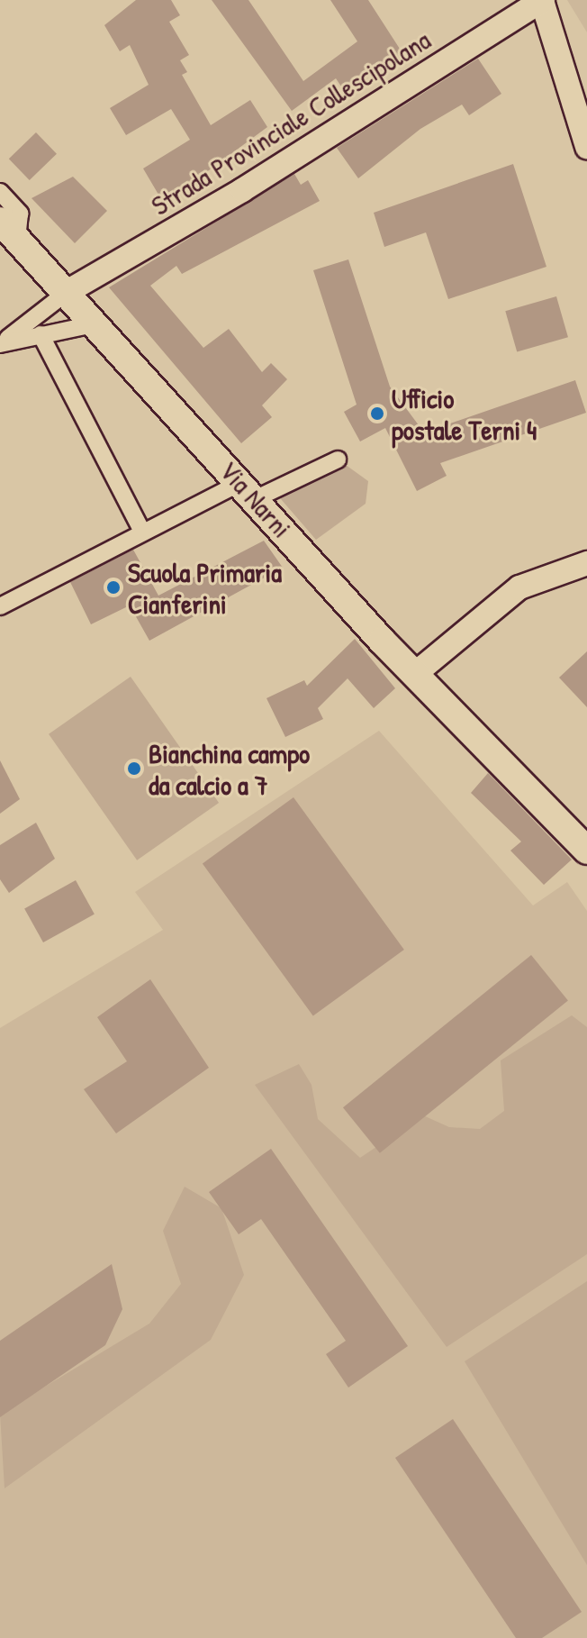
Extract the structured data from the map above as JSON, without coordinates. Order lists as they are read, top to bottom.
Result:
{
  "streets": {
    "main road": ["Via Narni"],
    "street": ["Strada Provinciale Collescipolana"]
  },
  "crossings": [
    ["Strada Provinciale Collescipolana", "Via Narni"]
  ],
  "places": ["Ufficio postale Terni 4", "Scuola Primaria Cianferini", "Bianchina campo da calcio a 7"]
}
